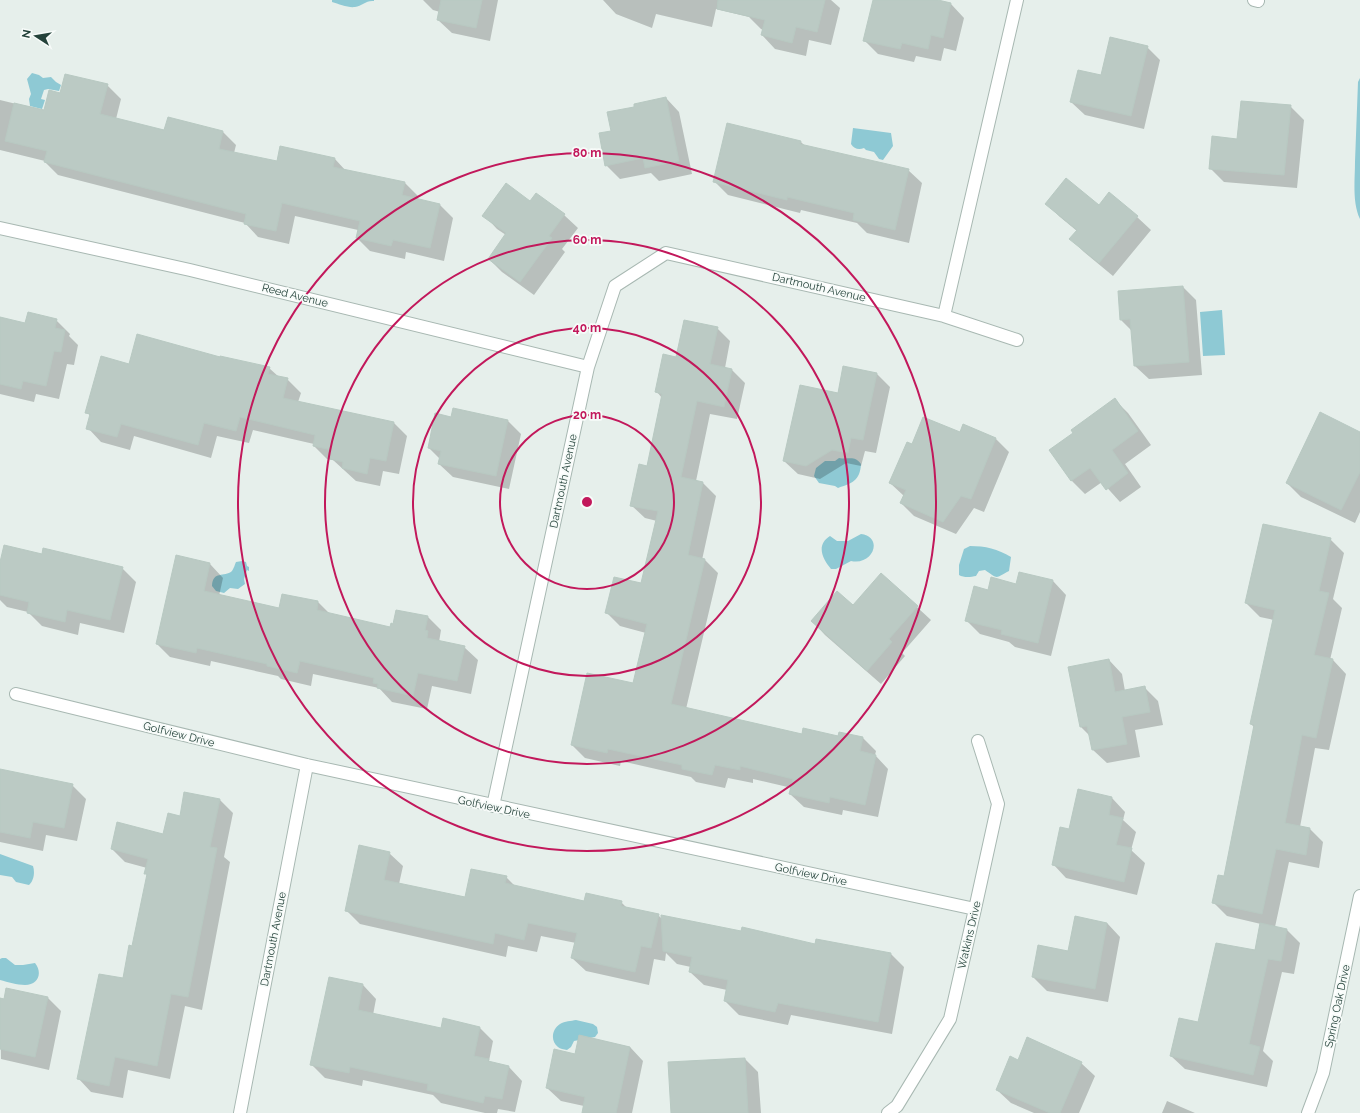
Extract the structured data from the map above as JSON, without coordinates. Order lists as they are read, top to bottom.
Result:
{
  "streets": {
    "street": [
      "Dartmouth Avenue",
      "Reed Avenue",
      "Golfview Drive",
      "Watkins Drive",
      "Spring Oak Drive"
    ]
  },
  "crossings": [
    ["Dartmouth Avenue", "Reed Avenue"],
    ["Dartmouth Avenue", "Golfview Drive"],
    ["Golfview Drive", "Watkins Drive"]
  ],
  "north": "left",
  "rings": [
    "80 m",
    "60 m",
    "40 m",
    "20 m"
  ]
}
